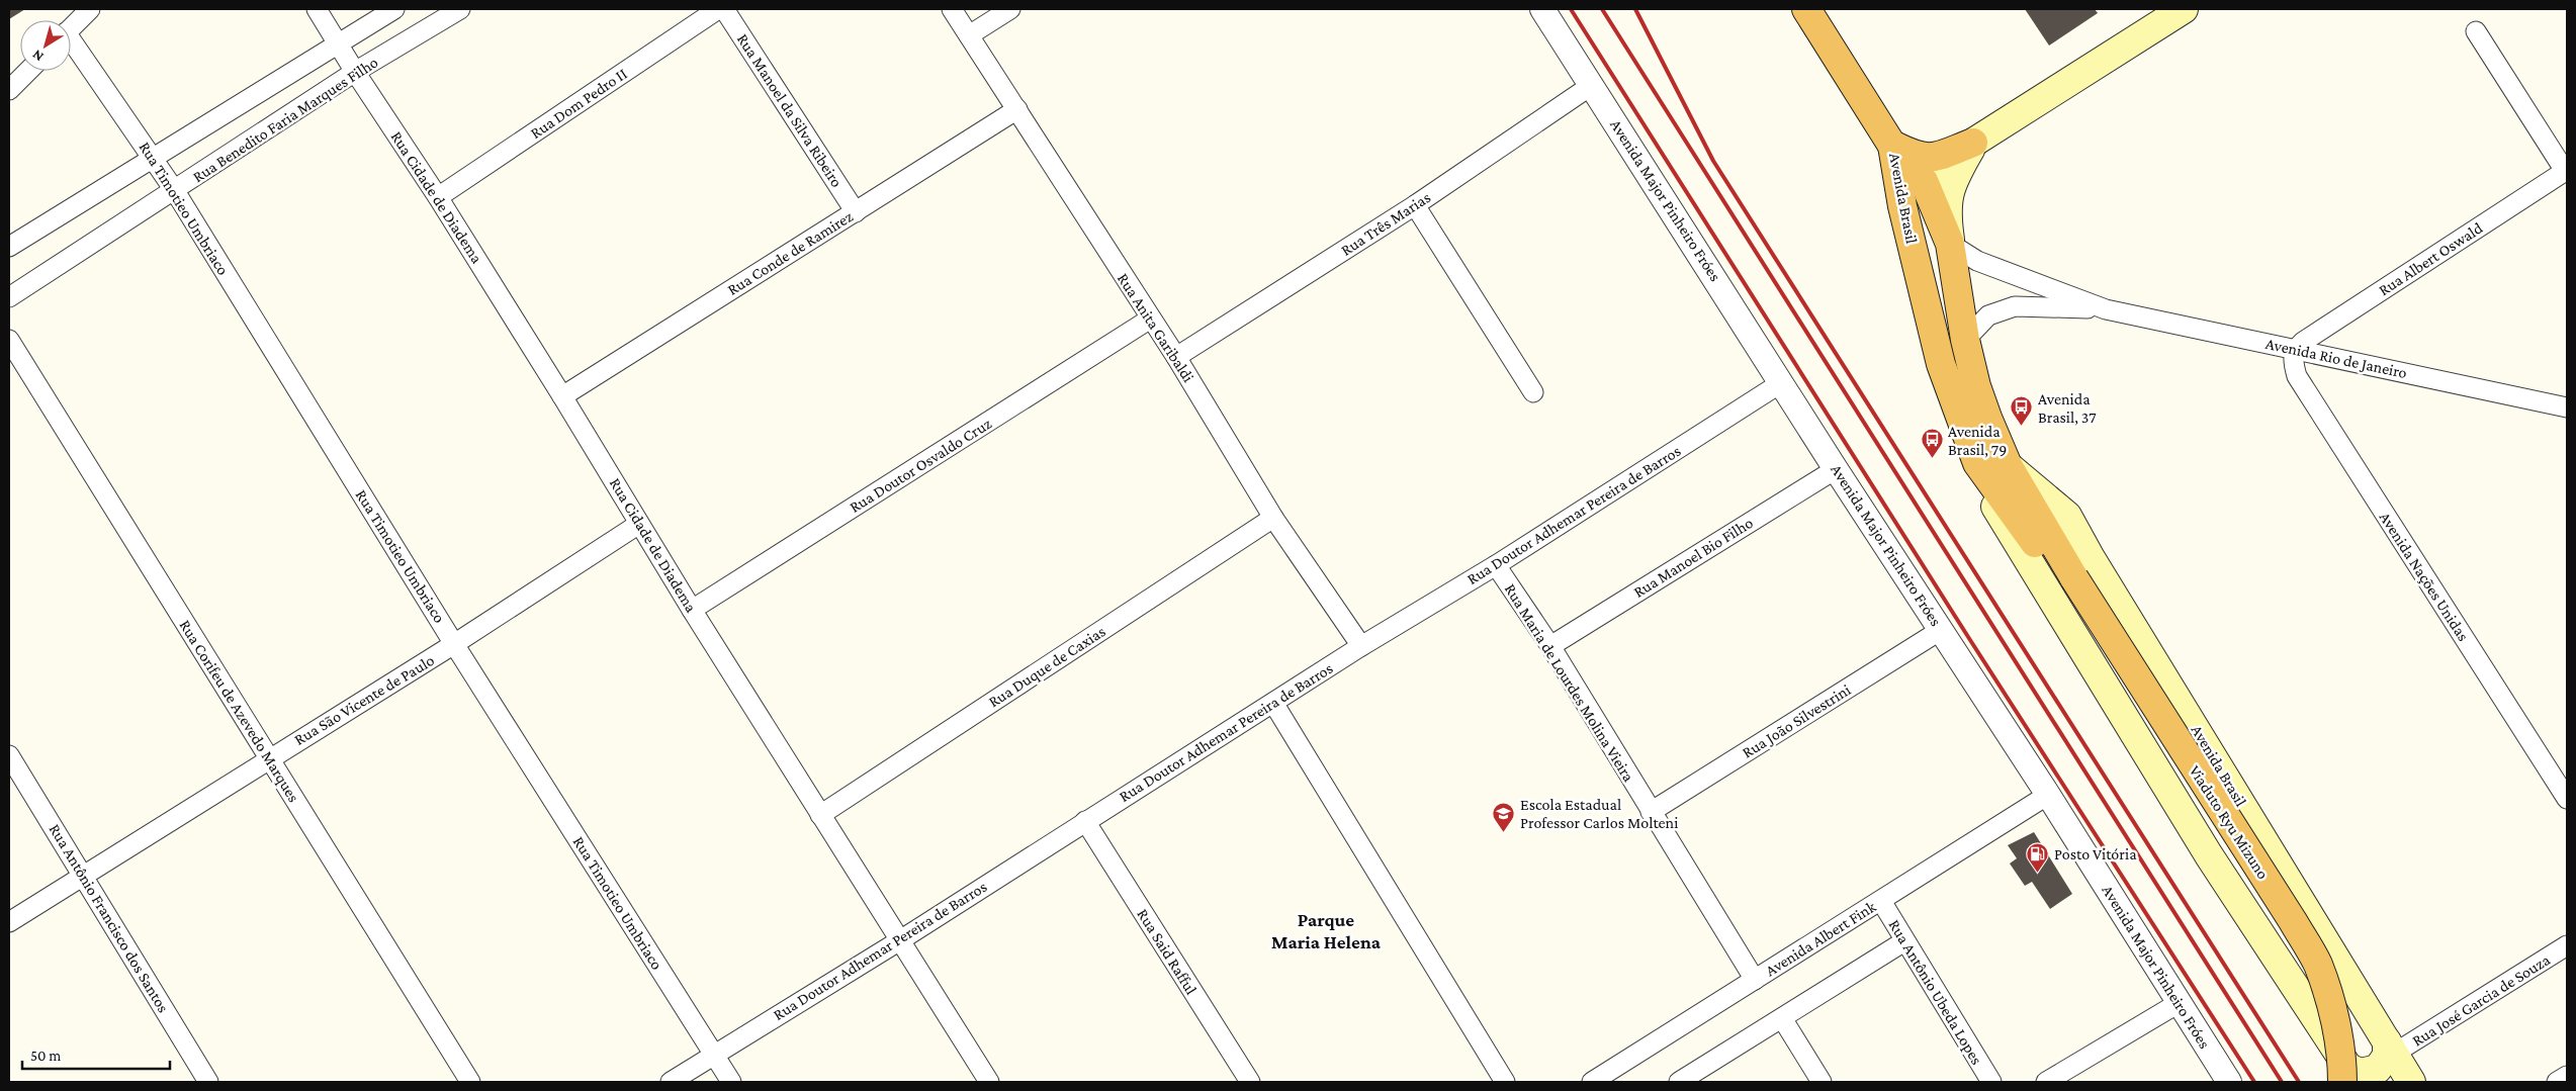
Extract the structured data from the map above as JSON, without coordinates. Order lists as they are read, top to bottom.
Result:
{
  "streets": {
    "highway": ["Avenida Brasil", "Viaduto Ryu Mizuno"],
    "street": [
      "Rua Dom Pedro II",
      "Rua Manoel da Silva Ribeiro",
      "Rua Benedito Faria Marques Filho",
      "Rua Cidade de Diadema",
      "Avenida Major Pinheiro Fróes",
      "Rua Timotieo Umbriaco",
      "Rua Três Marias",
      "Rua Conde de Ramirez",
      "Rua Albert Oswald",
      "Rua Anita Garibaldi",
      "Avenida Rio de Janeiro",
      "Rua Doutor Osvaldo Cruz",
      "Rua Doutor Adhemar Pereira de Barros",
      "Rua Manoel Bio Filho",
      "Avenida Nações Unidas",
      "Rua Duque de Caxias",
      "Rua Maria de Lourdes Molina Vieira",
      "Rua São Vicente de Paulo",
      "Rua Corifeu de Azevedo Marques",
      "Rua João Silvestrini",
      "Rua Antônio Francisco dos Santos",
      "Avenida Albert Fink",
      "Rua Said Rafful",
      "Rua Antônio Ubeda Lopes",
      "Rua José Garcia de Souza"
    ]
  },
  "crossings": [
    ["Rua Dom Pedro II", "Rua Cidade de Diadema"],
    ["Rua Manoel da Silva Ribeiro", "Rua Conde de Ramirez"],
    ["Rua Benedito Faria Marques Filho", "Rua Cidade de Diadema"],
    ["Rua Benedito Faria Marques Filho", "Rua Timotieo Umbriaco"],
    ["Rua Cidade de Diadema", "Rua Conde de Ramirez"],
    ["Rua Cidade de Diadema", "Rua Doutor Osvaldo Cruz"],
    ["Rua Cidade de Diadema", "Rua Doutor Adhemar Pereira de Barros"],
    ["Rua Cidade de Diadema", "Rua Duque de Caxias"],
    ["Rua Cidade de Diadema", "Rua São Vicente de Paulo"],
    ["Avenida Brasil", "Avenida Rio de Janeiro"],
    ["Avenida Brasil", "Viaduto Ryu Mizuno"],
    ["Avenida Brasil", "Rua José Garcia de Souza"],
    ["Avenida Major Pinheiro Fróes", "Rua Três Marias"],
    ["Avenida Major Pinheiro Fróes", "Rua Doutor Adhemar Pereira de Barros"],
    ["Avenida Major Pinheiro Fróes", "Rua Manoel Bio Filho"],
    ["Avenida Major Pinheiro Fróes", "Rua João Silvestrini"],
    ["Avenida Major Pinheiro Fróes", "Avenida Albert Fink"],
    ["Rua Timotieo Umbriaco", "Rua Doutor Adhemar Pereira de Barros"],
    ["Rua Timotieo Umbriaco", "Rua São Vicente de Paulo"],
    ["Rua Três Marias", "Rua Anita Garibaldi"],
    ["Rua Conde de Ramirez", "Rua Anita Garibaldi"],
    ["Rua Albert Oswald", "Avenida Rio de Janeiro"],
    ["Rua Albert Oswald", "Avenida Nações Unidas"],
    ["Rua Anita Garibaldi", "Rua Doutor Osvaldo Cruz"],
    ["Rua Anita Garibaldi", "Rua Doutor Adhemar Pereira de Barros"],
    ["Rua Anita Garibaldi", "Rua Duque de Caxias"],
    ["Avenida Rio de Janeiro", "Avenida Nações Unidas"],
    ["Rua Doutor Adhemar Pereira de Barros", "Rua Maria de Lourdes Molina Vieira"],
    ["Rua Doutor Adhemar Pereira de Barros", "Rua Said Rafful"],
    ["Rua Manoel Bio Filho", "Rua Maria de Lourdes Molina Vieira"],
    ["Rua Maria de Lourdes Molina Vieira", "Rua João Silvestrini"],
    ["Rua Maria de Lourdes Molina Vieira", "Avenida Albert Fink"],
    ["Rua São Vicente de Paulo", "Rua Corifeu de Azevedo Marques"],
    ["Rua São Vicente de Paulo", "Rua Antônio Francisco dos Santos"],
    ["Avenida Albert Fink", "Rua Antônio Ubeda Lopes"]
  ],
  "districts": ["Parque Maria Helena"],
  "places": {
    "bus stop": ["Avenida Brasil, 37", "Avenida Brasil, 79"],
    "school or university": ["Escola Estadual Professor Carlos Molteni"],
    "fuel station": ["Posto Vitória"]
  },
  "scale_bar": "50 m",
  "north": "bottom left"
}
